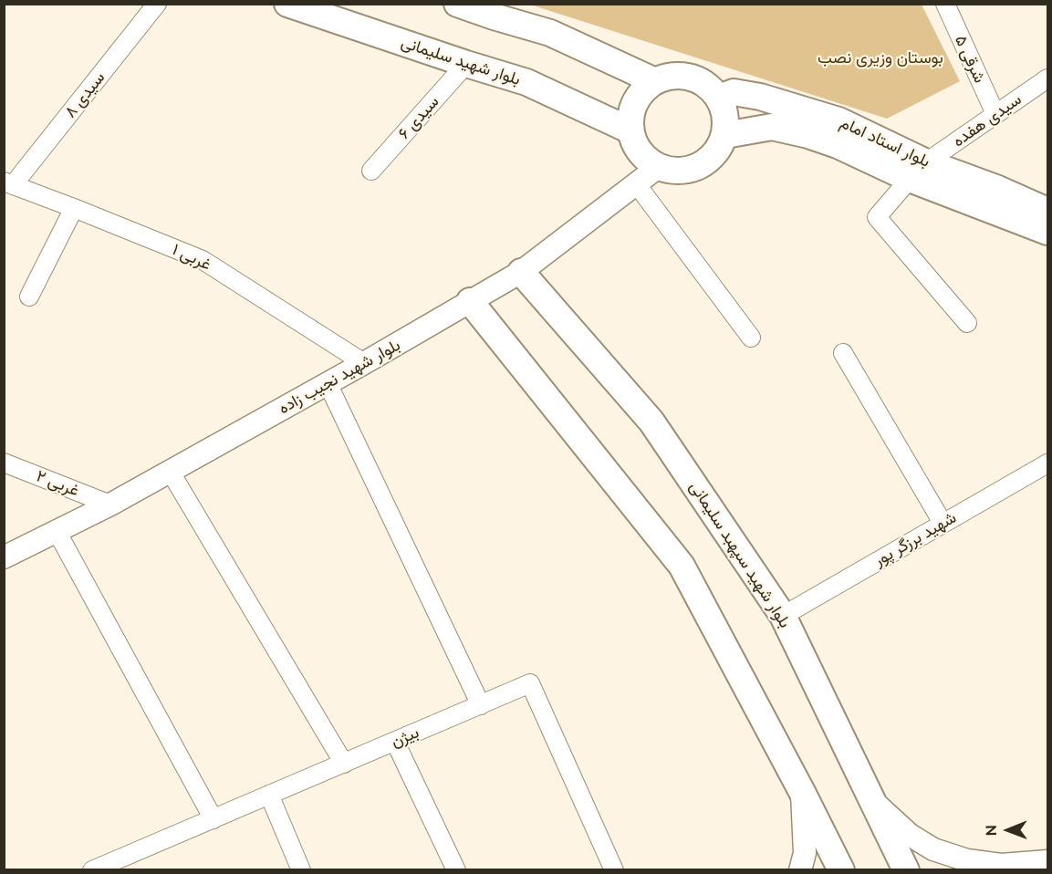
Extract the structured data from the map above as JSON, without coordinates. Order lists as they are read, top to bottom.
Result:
{
  "streets": {
    "main road": ["بلوار شهید سلیمانی", "بلوار استاد امام", "بلوار شهید سپهبد سلیمانی"],
    "street": [
      "شرقی ۵",
      "سیدی ۸",
      "سیدی ۶",
      "سیدی هفده",
      "غربی ۱",
      "بلوار شهید نجیب زاده",
      "غربی ۲",
      "شهید برزگر پور",
      "بیژن"
    ]
  },
  "crossings": [
    ["شرقی ۵", "سیدی هفده"],
    ["بلوار شهید سلیمانی", "سیدی ۶"],
    ["بلوار شهید سلیمانی", "بلوار استاد امام"],
    ["بلوار شهید سلیمانی", "بلوار شهید نجیب زاده"],
    ["سیدی ۸", "غربی ۱"],
    ["سیدی هفده", "بلوار استاد امام"],
    ["بلوار استاد امام", "بلوار شهید نجیب زاده"],
    ["غربی ۱", "بلوار شهید نجیب زاده"],
    ["بلوار شهید نجیب زاده", "غربی ۲"],
    ["بلوار شهید نجیب زاده", "بلوار شهید سپهبد سلیمانی"],
    ["شهید برزگر پور", "بلوار شهید سپهبد سلیمانی"]
  ],
  "parks": ["بوستان وزیری نصب"],
  "north": "left"
}
